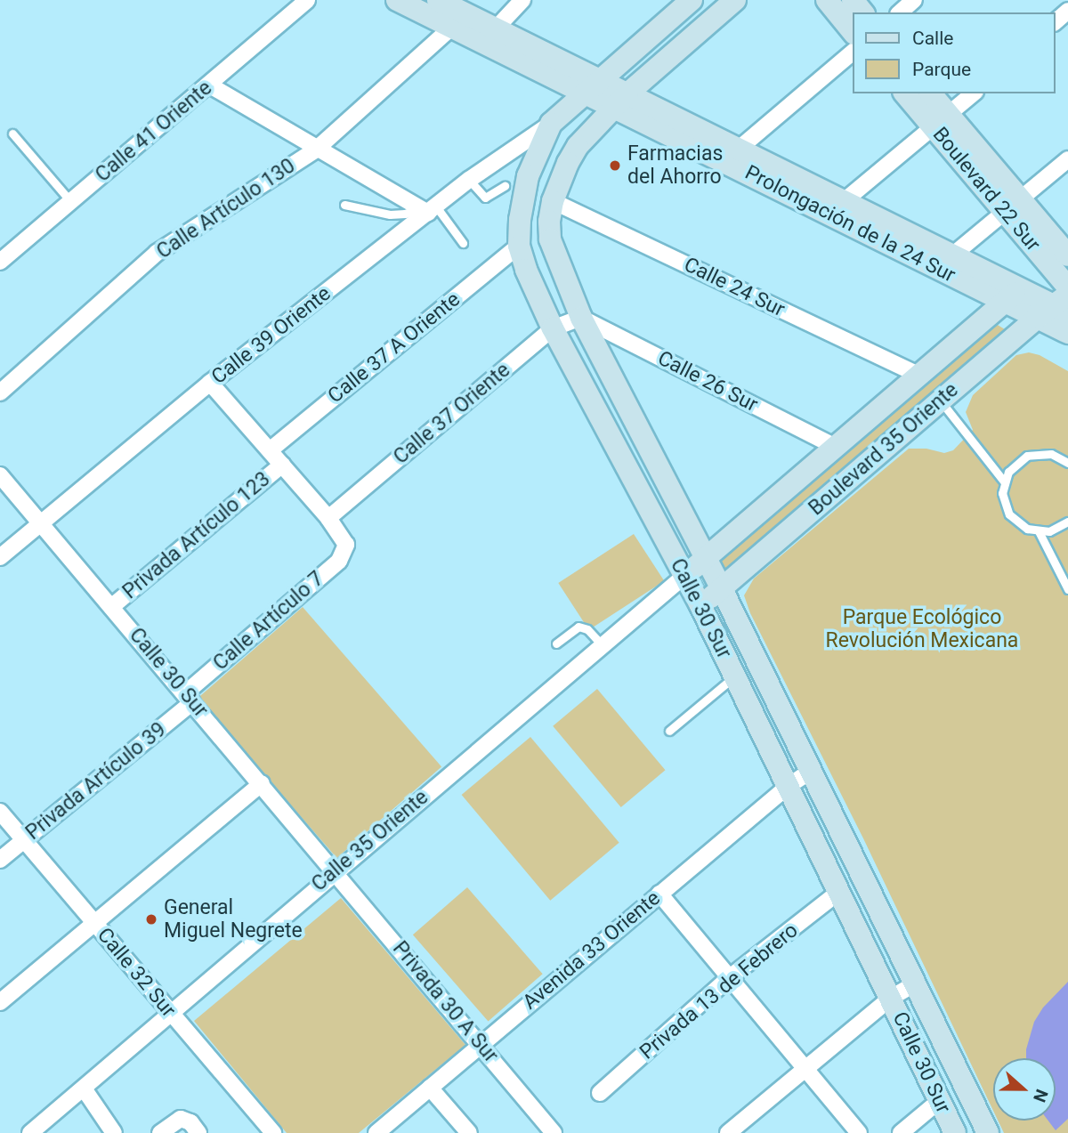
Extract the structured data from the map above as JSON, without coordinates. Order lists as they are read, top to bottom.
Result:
{
  "streets": {
    "main road": [
      "Boulevard 22 Sur",
      "Prolongación de la 24 Sur",
      "Boulevard 35 Oriente",
      "Calle 30 Sur"
    ],
    "street": [
      "Calle 41 Oriente",
      "Calle Artículo 130",
      "Calle 24 Sur",
      "Calle 39 Oriente",
      "Calle 37 A Oriente",
      "Calle 26 Sur",
      "Calle 37 Oriente",
      "Privada Artículo 123",
      "Calle Artículo 7",
      "Privada Artículo 39",
      "Calle 35 Oriente",
      "Avenida 33 Oriente",
      "Calle 32 Sur",
      "Privada 13 de Febrero",
      "Privada 30 A Sur"
    ]
  },
  "crossings": [
    ["Calle Artículo 130", "Prolongación de la 24 Sur"],
    ["Prolongación de la 24 Sur", "Boulevard 35 Oriente"],
    ["Prolongación de la 24 Sur", "Calle 30 Sur"],
    ["Calle 24 Sur", "Boulevard 35 Oriente"],
    ["Calle 24 Sur", "Calle 30 Sur"],
    ["Calle 39 Oriente", "Calle 30 Sur"],
    ["Calle 37 A Oriente", "Calle 30 Sur"],
    ["Calle 26 Sur", "Calle 37 Oriente"],
    ["Calle 26 Sur", "Boulevard 35 Oriente"],
    ["Calle 26 Sur", "Calle 30 Sur"],
    ["Calle 37 Oriente", "Calle 30 Sur"],
    ["Calle 37 Oriente", "Calle Artículo 7"],
    ["Boulevard 35 Oriente", "Calle 30 Sur"],
    ["Boulevard 35 Oriente", "Calle 35 Oriente"],
    ["Privada Artículo 123", "Calle 30 Sur"],
    ["Calle 30 Sur", "Calle Artículo 7"],
    ["Calle 30 Sur", "Privada Artículo 39"],
    ["Calle 30 Sur", "Calle 35 Oriente"],
    ["Calle 30 Sur", "Avenida 33 Oriente"],
    ["Calle 30 Sur", "Privada 13 de Febrero"],
    ["Calle 30 Sur", "Privada 30 A Sur"],
    ["Calle Artículo 7", "Privada Artículo 39"],
    ["Privada Artículo 39", "Calle 32 Sur"],
    ["Calle 35 Oriente", "Calle 32 Sur"],
    ["Calle 35 Oriente", "Privada 30 A Sur"],
    ["Avenida 33 Oriente", "Privada 30 A Sur"]
  ],
  "parks": ["Parque Ecológico Revolución Mexicana"],
  "places": ["Farmacias del Ahorro", "General Miguel Negrete"],
  "legend": ["Calle", "Parque"],
  "north": "right"
}
